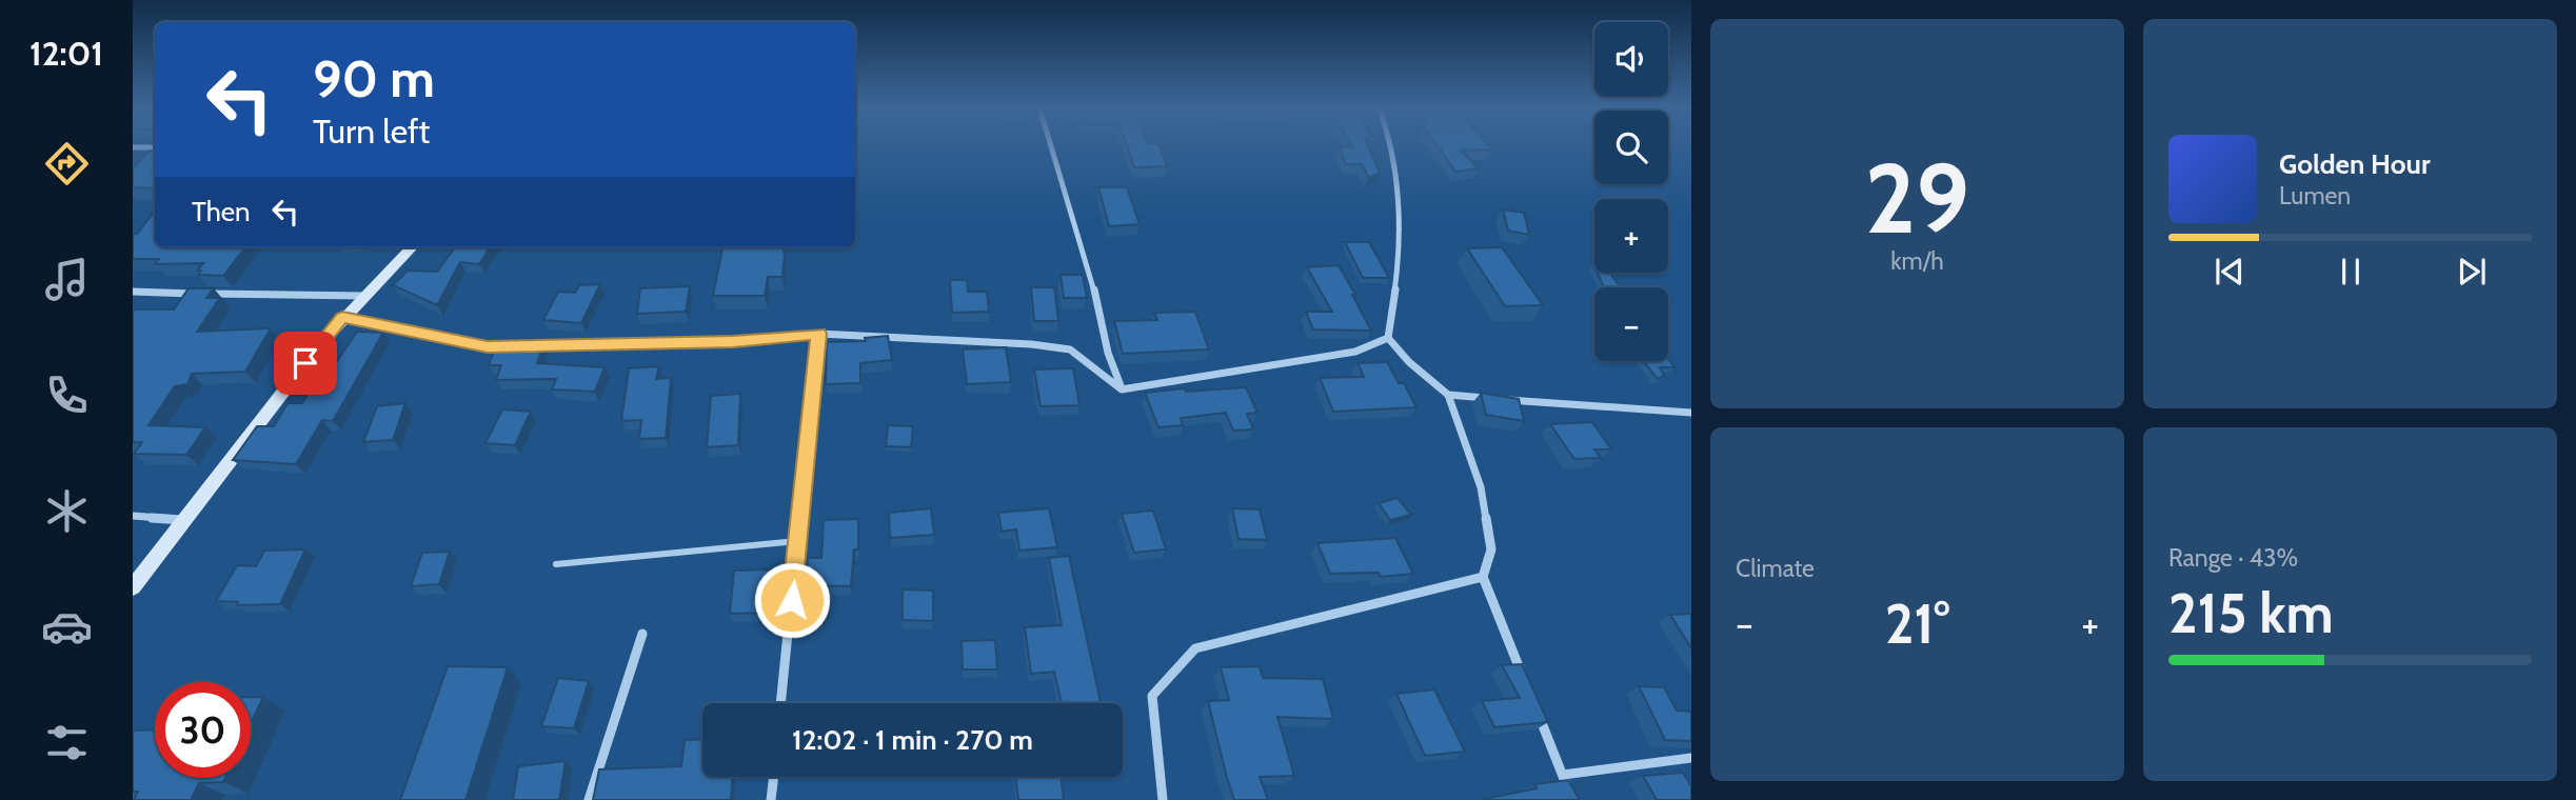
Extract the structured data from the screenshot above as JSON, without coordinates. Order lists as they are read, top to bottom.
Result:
{
  "page": {
    "tabs": "12:01",
    "tile": [
      ["29", "km/h"],
      "Climate",
      ["Range · 43%", "215 km"]
    ],
    "map_buttons": ["+", "−"],
    "turn": ["90 m", "Turn left"],
    "song": ["Golden Hour", "Lumen"],
    "then": "Then",
    "heat": ["−", "21°", "+"],
    "limit": "30",
    "trip": "12:02 · 1 min · 270 m"
  }
}
